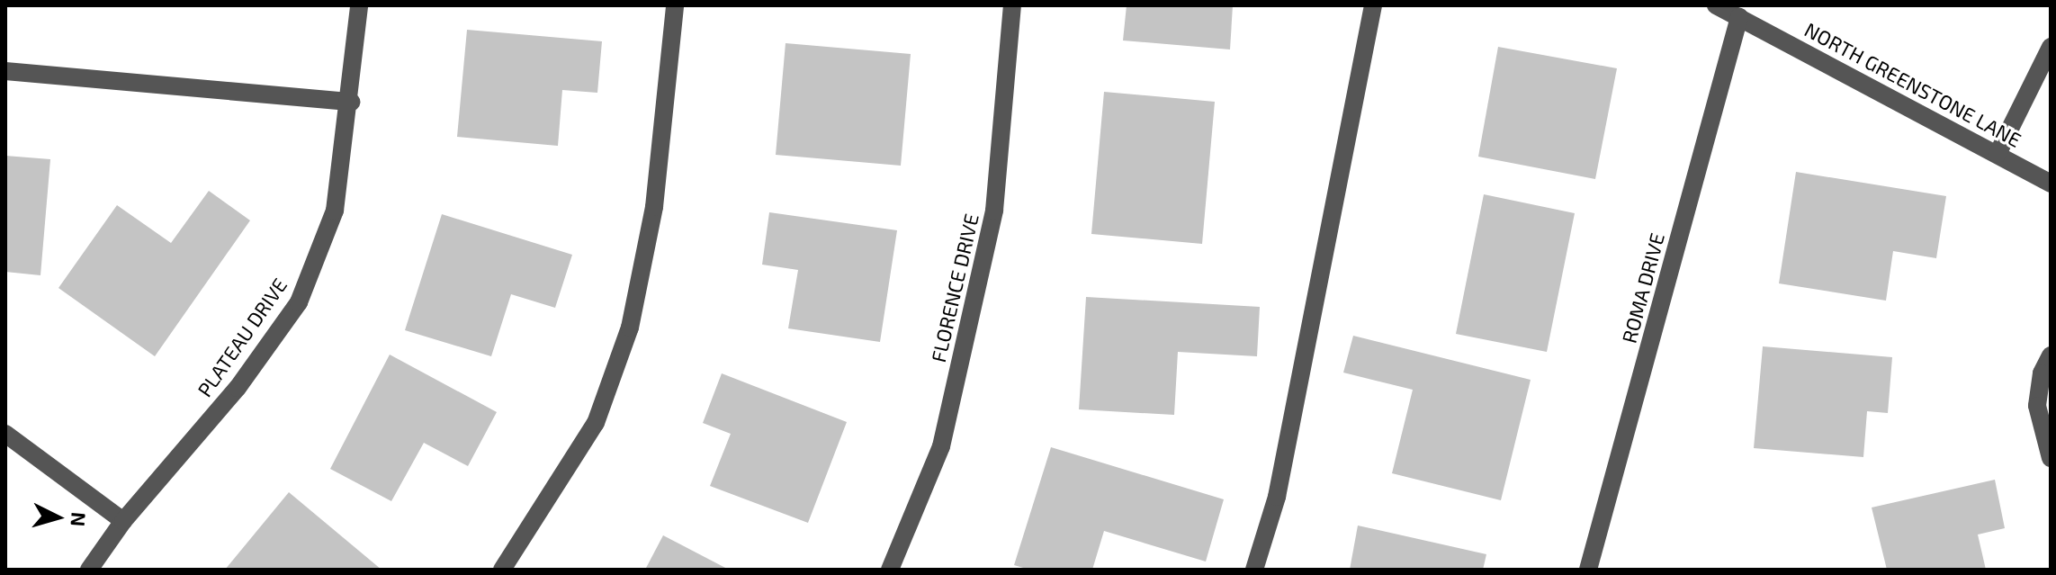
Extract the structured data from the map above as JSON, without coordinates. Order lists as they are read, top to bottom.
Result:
{
  "streets": {
    "street": [
      "NORTH GREENSTONE LANE",
      "FLORENCE DRIVE",
      "ROMA DRIVE",
      "PLATEAU DRIVE"
    ]
  },
  "crossings": [
    ["NORTH GREENSTONE LANE", "ROMA DRIVE"]
  ],
  "north": "right"
}
